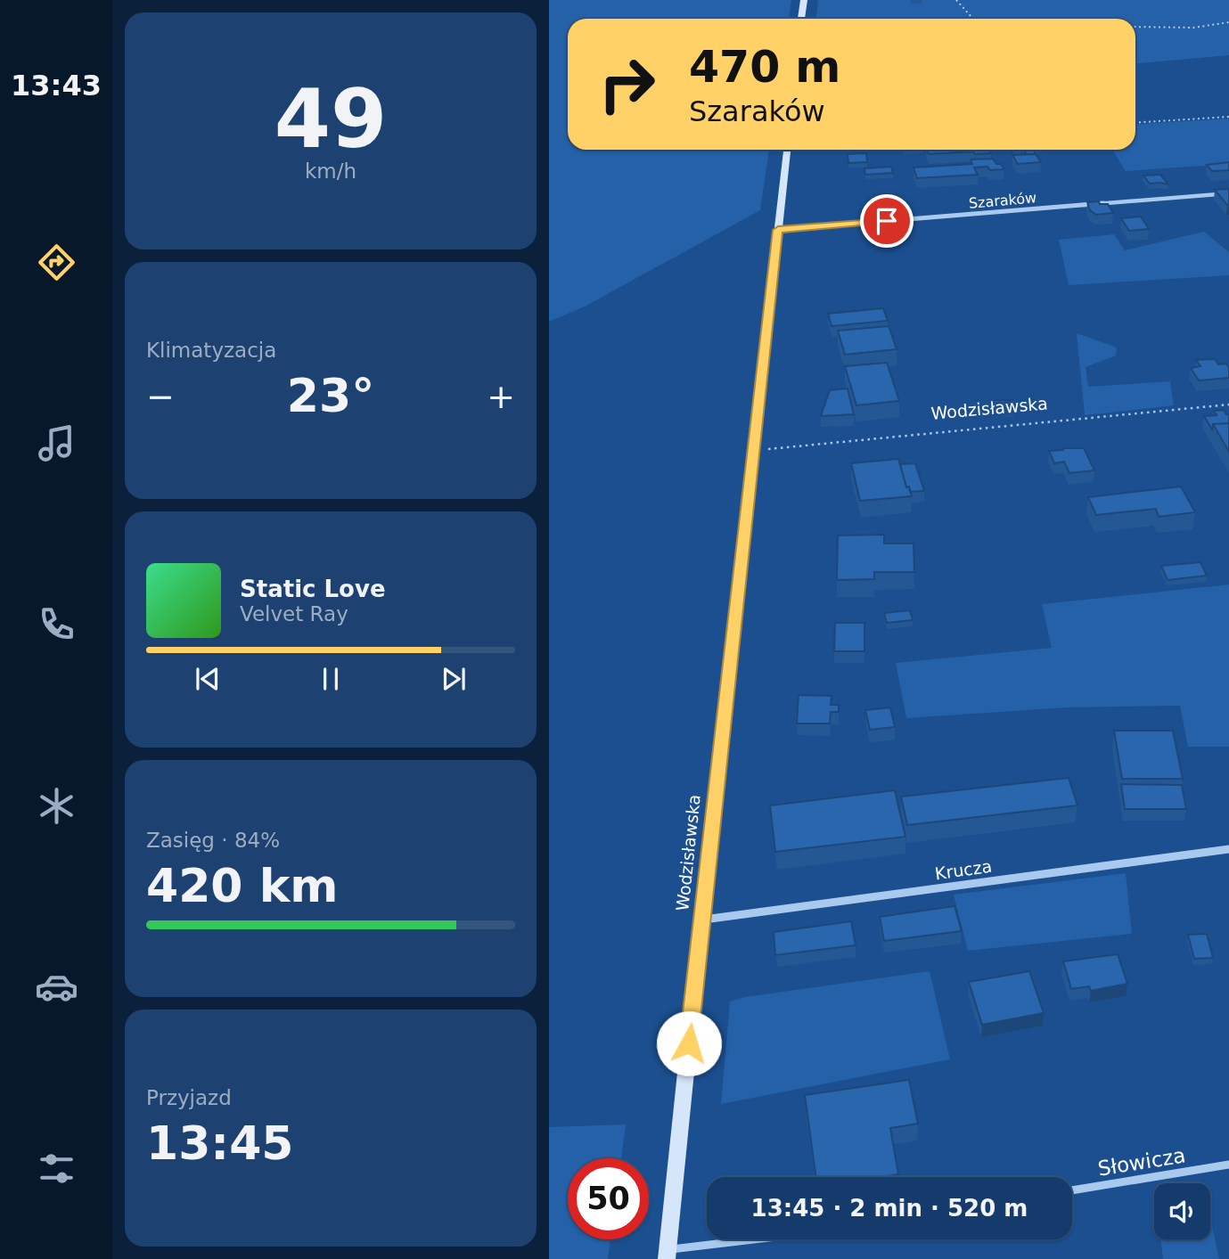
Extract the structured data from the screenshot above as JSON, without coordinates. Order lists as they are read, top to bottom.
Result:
{
  "streets": {
    "main road": ["Wodzisławska"],
    "street": ["Szaraków", "Krucza", "Słowicza"]
  },
  "crossings": [
    ["Szaraków", "Wodzisławska"],
    ["Wodzisławska", "Krucza"]
  ],
  "page": {
    "tabs": "13:43",
    "tile": [
      ["49", "km/h"],
      "Klimatyzacja",
      ["Zasięg · 84%", "420 km"],
      ["Przyjazd", "13:45"]
    ],
    "turn": ["470 m", "Szaraków"],
    "heat": ["−", "23°", "+"],
    "song": ["Static Love", "Velvet Ray"],
    "limit": "50",
    "trip": "13:45 · 2 min · 520 m"
  }
}
